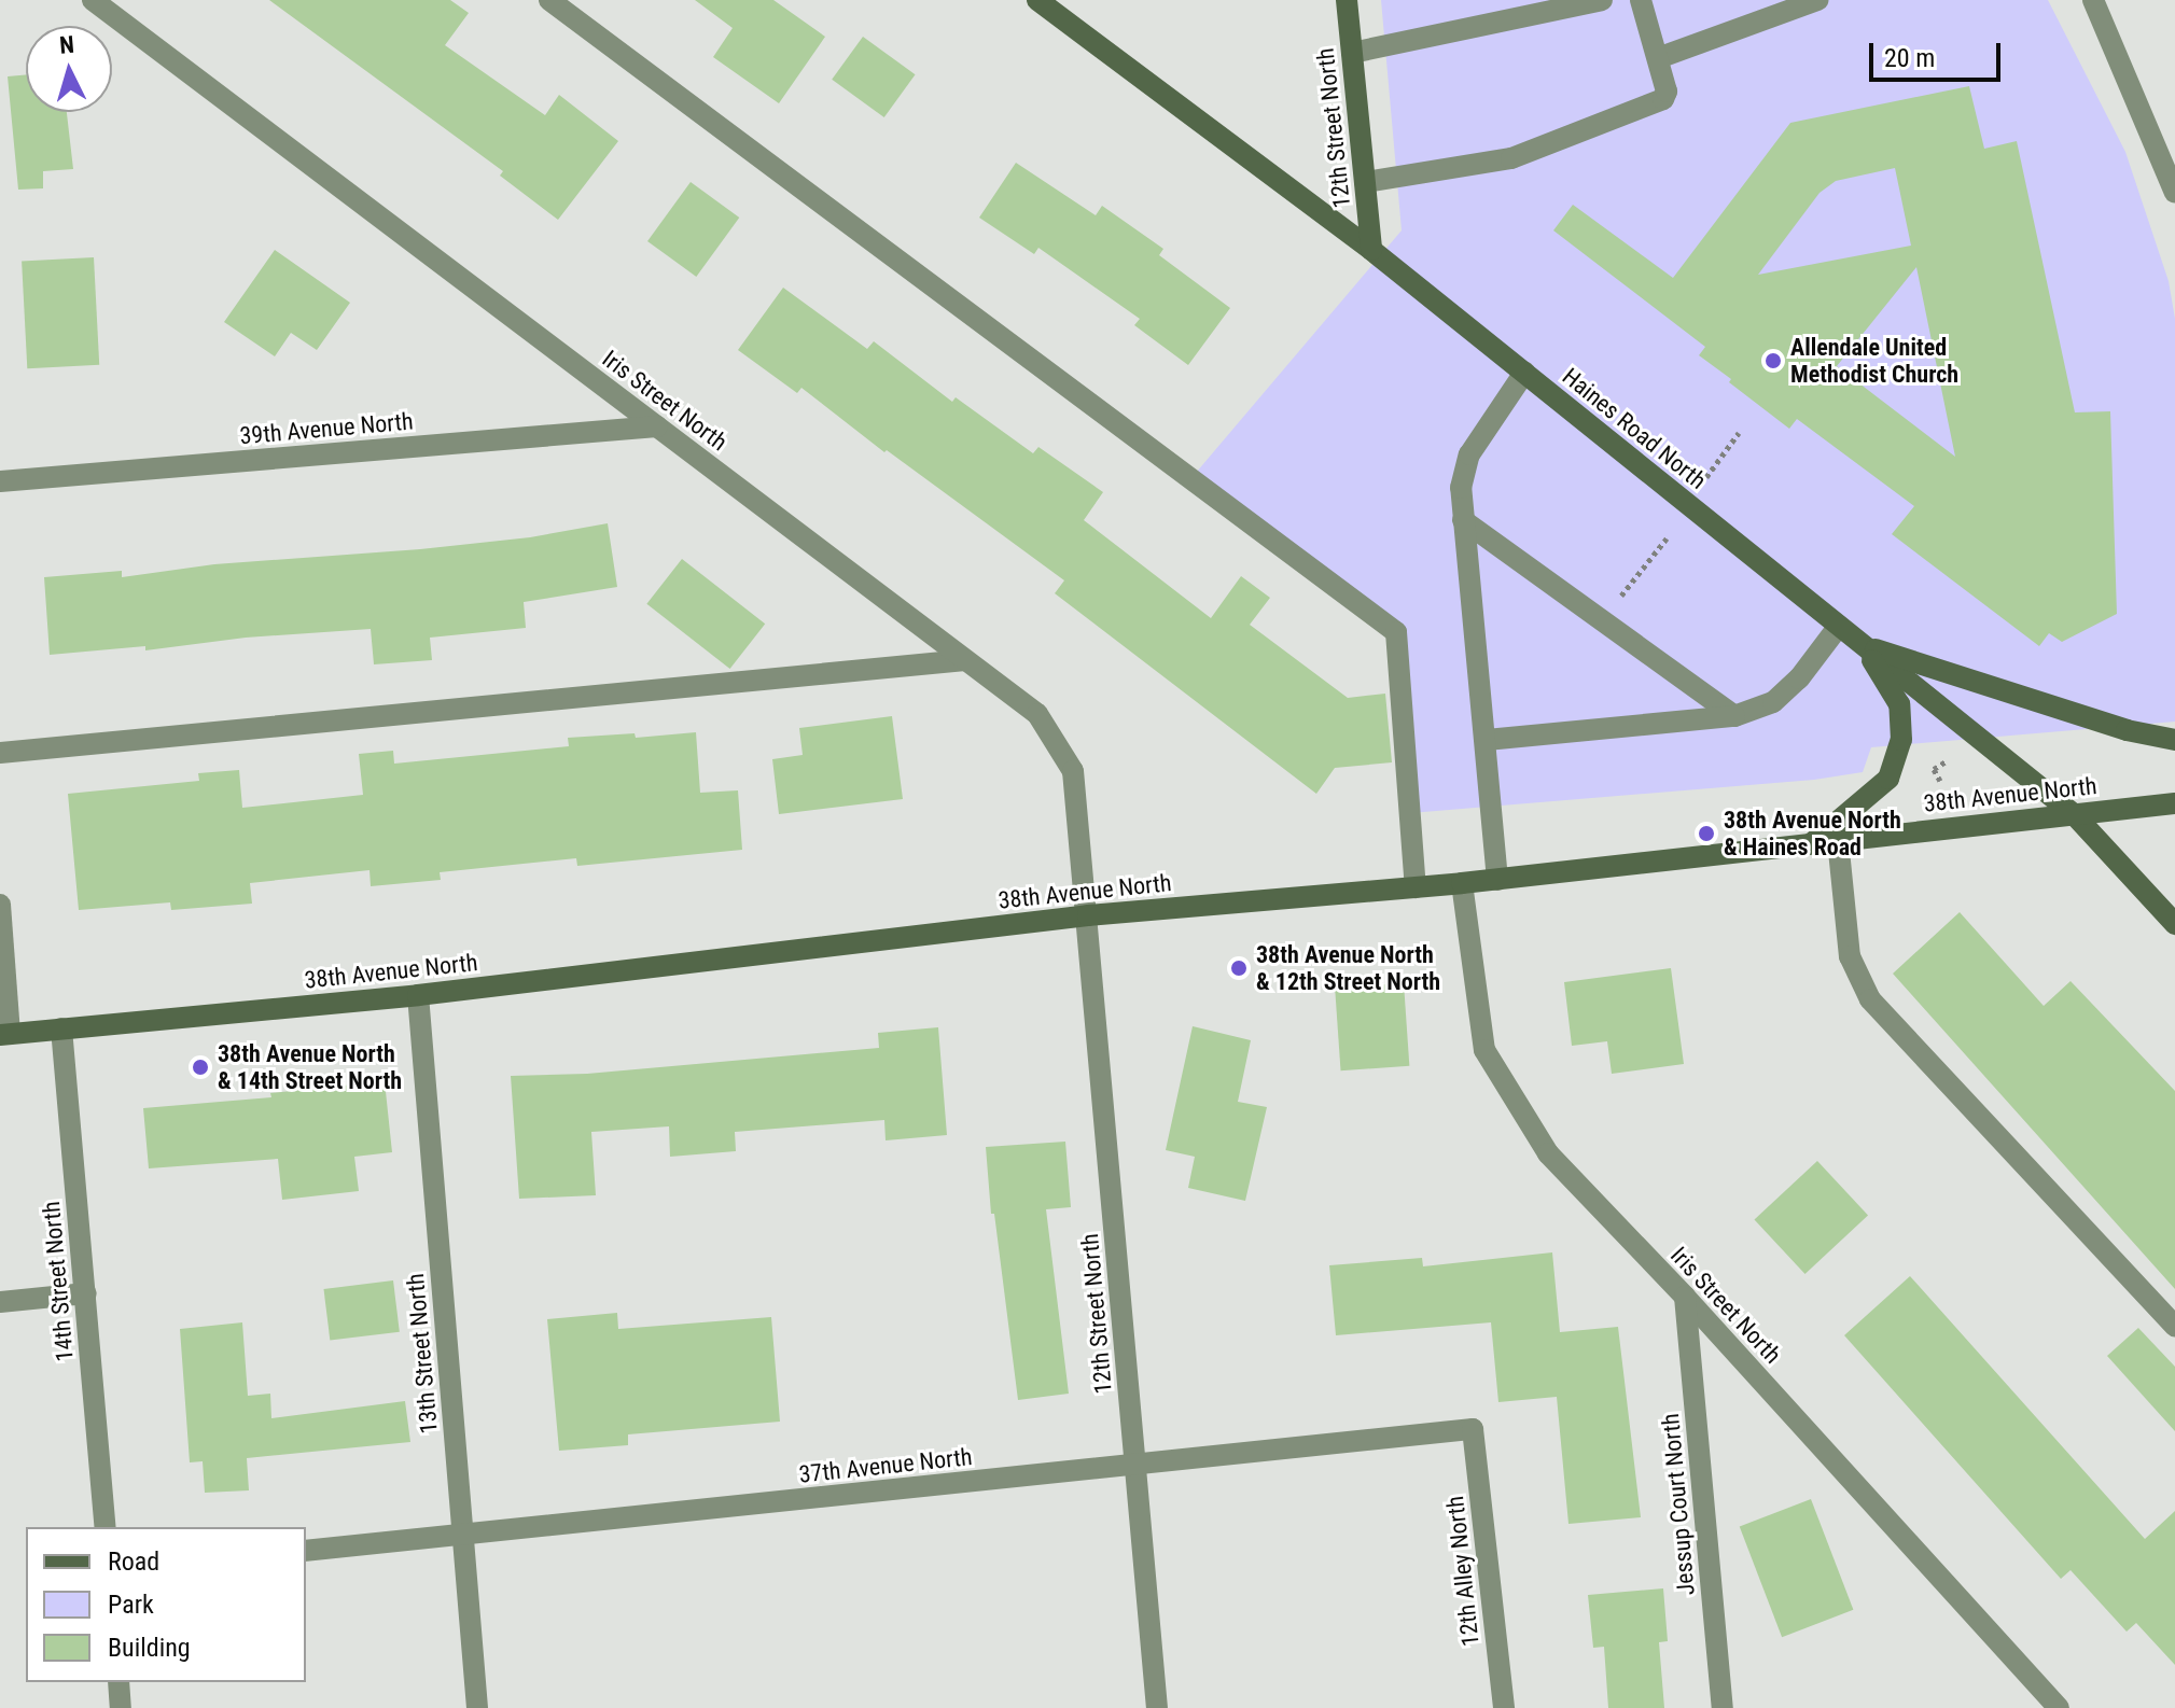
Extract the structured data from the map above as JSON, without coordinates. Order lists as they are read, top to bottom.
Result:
{
  "streets": {
    "main road": ["12th Street North", "Haines Road North", "38th Avenue North"],
    "street": [
      "Iris Street North",
      "39th Avenue North",
      "14th Street North",
      "13th Street North",
      "37th Avenue North",
      "Jessup Court North",
      "12th Alley North"
    ]
  },
  "crossings": [
    ["12th Street North", "Iris Street North"],
    ["12th Street North", "Haines Road North"],
    ["12th Street North", "38th Avenue North"],
    ["12th Street North", "37th Avenue North"],
    ["Iris Street North", "39th Avenue North"],
    ["Iris Street North", "38th Avenue North"],
    ["Iris Street North", "Jessup Court North"],
    ["Haines Road North", "38th Avenue North"],
    ["38th Avenue North", "14th Street North"],
    ["38th Avenue North", "13th Street North"],
    ["13th Street North", "37th Avenue North"],
    ["37th Avenue North", "12th Alley North"]
  ],
  "places": [
    "Allendale United Methodist Church",
    "38th Avenue North & Haines Road",
    "38th Avenue North & 12th Street North",
    "38th Avenue North & 14th Street North"
  ],
  "legend": ["Road", "Park", "Building"],
  "scale_bar": "20 m",
  "north": "top"
}
